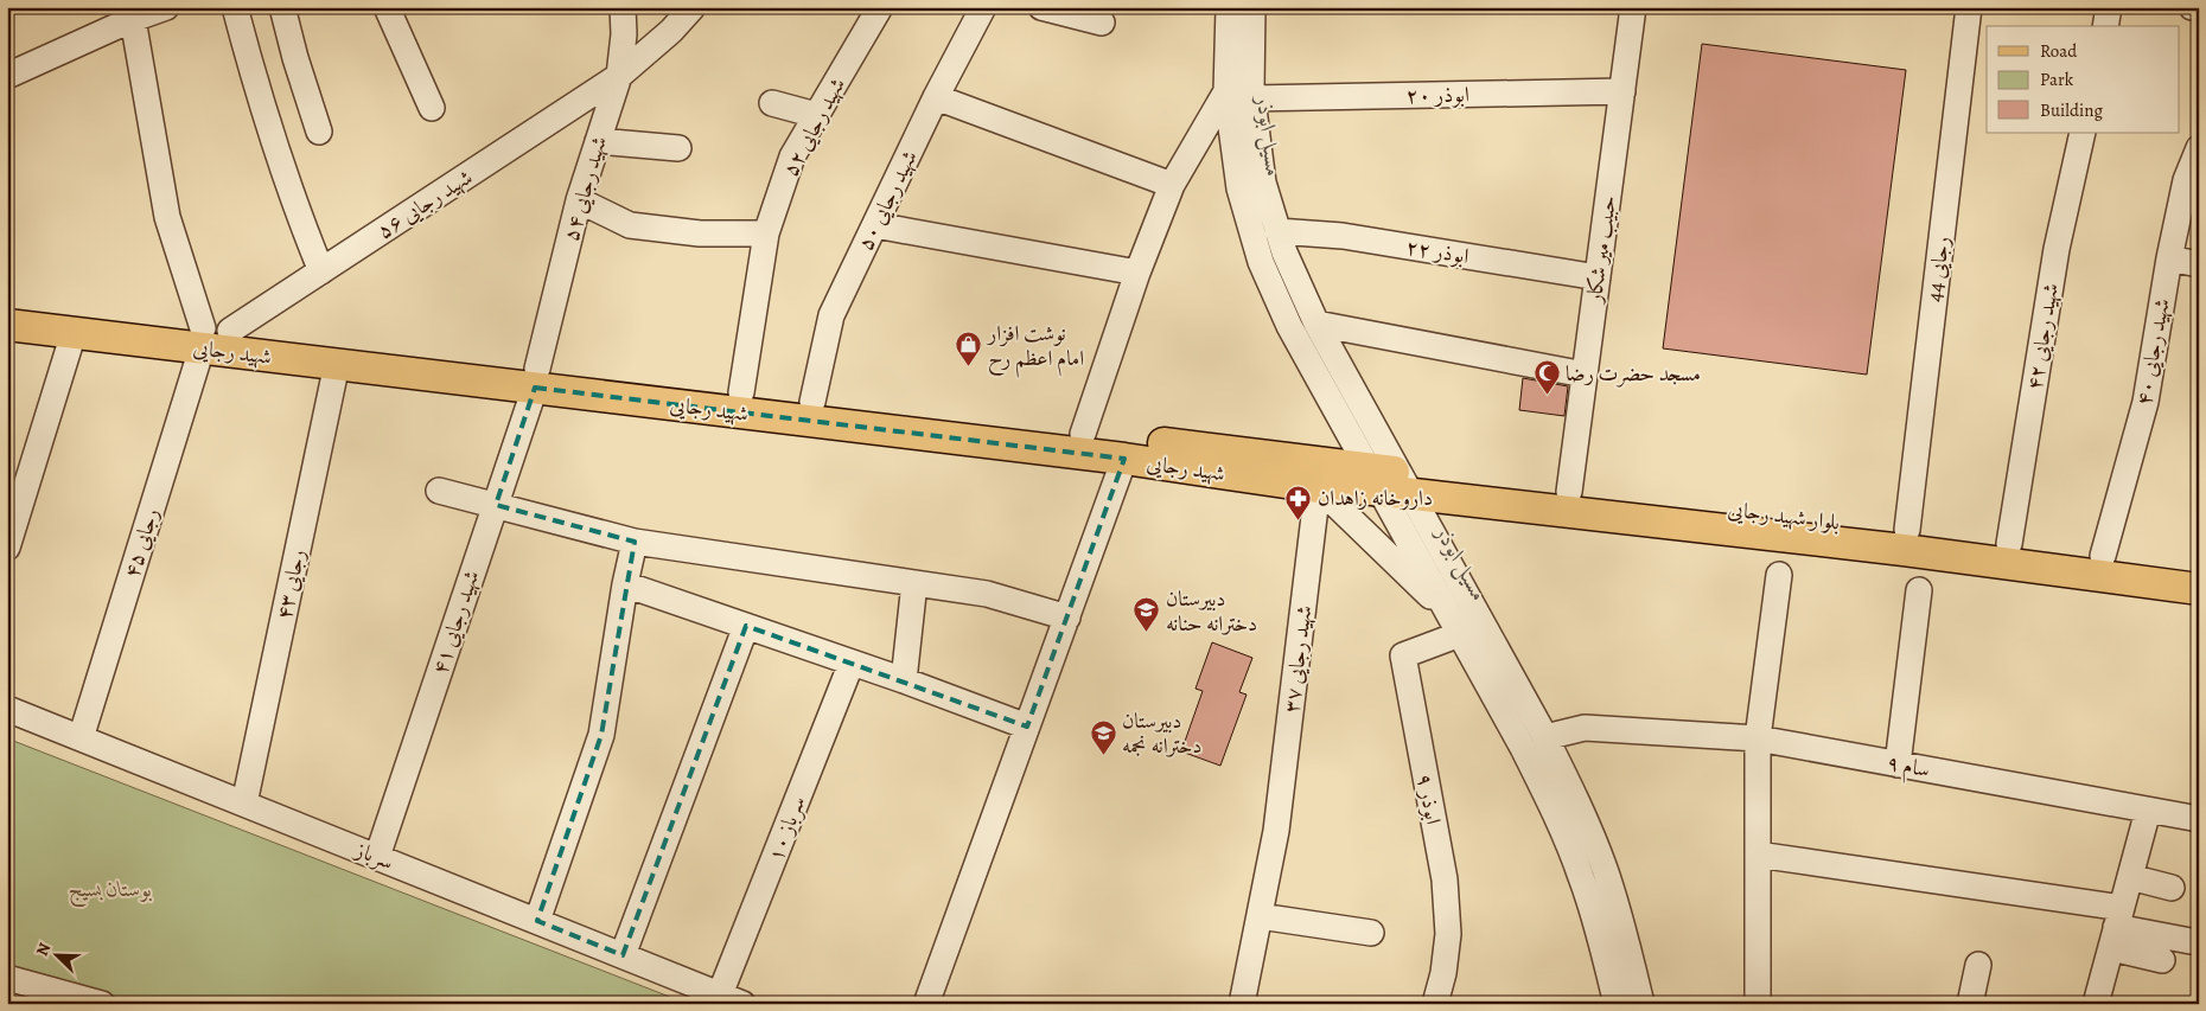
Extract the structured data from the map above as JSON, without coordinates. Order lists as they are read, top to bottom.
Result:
{
  "streets": {
    "main road": ["شهید رجایی", "بلوار شهید رجایی"],
    "street": [
      "ابوذر ۲۰",
      "شهید رجایی ۵۲",
      "شهید رجایی ۵۴",
      "شهید رجایی ۵۰",
      "شهید رجایی ۵۶",
      "حبیب میر شکار",
      "ابوذر ۲۲",
      "رجایی 44",
      "شهید رجایی ۴۲",
      "شهید رجایی ۴۰",
      "رجایی ۴۵",
      "رجایی ۴۳",
      "شهید رجایی ۴۱",
      "شهید رجایی ۳۷",
      "سام ۹",
      "ابوذر ۹",
      "سرباز ۱۰",
      "سرباز"
    ]
  },
  "crossings": [
    ["ابوذر ۲۰", "حبیب میر شکار"],
    ["شهید رجایی ۵۲", "شهید رجایی"],
    ["شهید رجایی ۵۴", "شهید رجایی ۵۶"],
    ["شهید رجایی ۵۴", "شهید رجایی"],
    ["شهید رجایی ۵۴", "شهید رجایی ۴۱"],
    ["شهید رجایی ۵۰", "شهید رجایی"],
    ["شهید رجایی ۵۶", "شهید رجایی"],
    ["شهید رجایی ۵۶", "رجایی ۴۵"],
    ["حبیب میر شکار", "ابوذر ۲۲"],
    ["حبیب میر شکار", "بلوار شهید رجایی"],
    ["رجایی 44", "بلوار شهید رجایی"],
    ["شهید رجایی ۴۲", "بلوار شهید رجایی"],
    ["شهید رجایی", "بلوار شهید رجایی"],
    ["شهید رجایی", "رجایی ۴۵"],
    ["شهید رجایی", "رجایی ۴۳"],
    ["شهید رجایی", "شهید رجایی ۴۱"],
    ["شهید رجایی", "شهید رجایی ۳۷"],
    ["شهید رجایی ۴۰", "بلوار شهید رجایی"],
    ["رجایی ۴۵", "سرباز"],
    ["رجایی ۴۳", "سرباز"],
    ["شهید رجایی ۴۱", "سرباز"],
    ["سرباز ۱۰", "سرباز"]
  ],
  "water": ["مسیل ابوذر"],
  "parks": ["بوستان بسیج"],
  "places": {
    "shop": ["نوشت افزار امام اعظم رح"],
    "mosque": ["مسجد حضرت رضا"],
    "pharmacy": ["داروخانه زاهدان"],
    "school or university": ["دبیرستان دخترانه حنانه", "دبیرستان دخترانه نجمه"]
  },
  "legend": ["Road", "Park", "Building"],
  "north": "top left"
}
